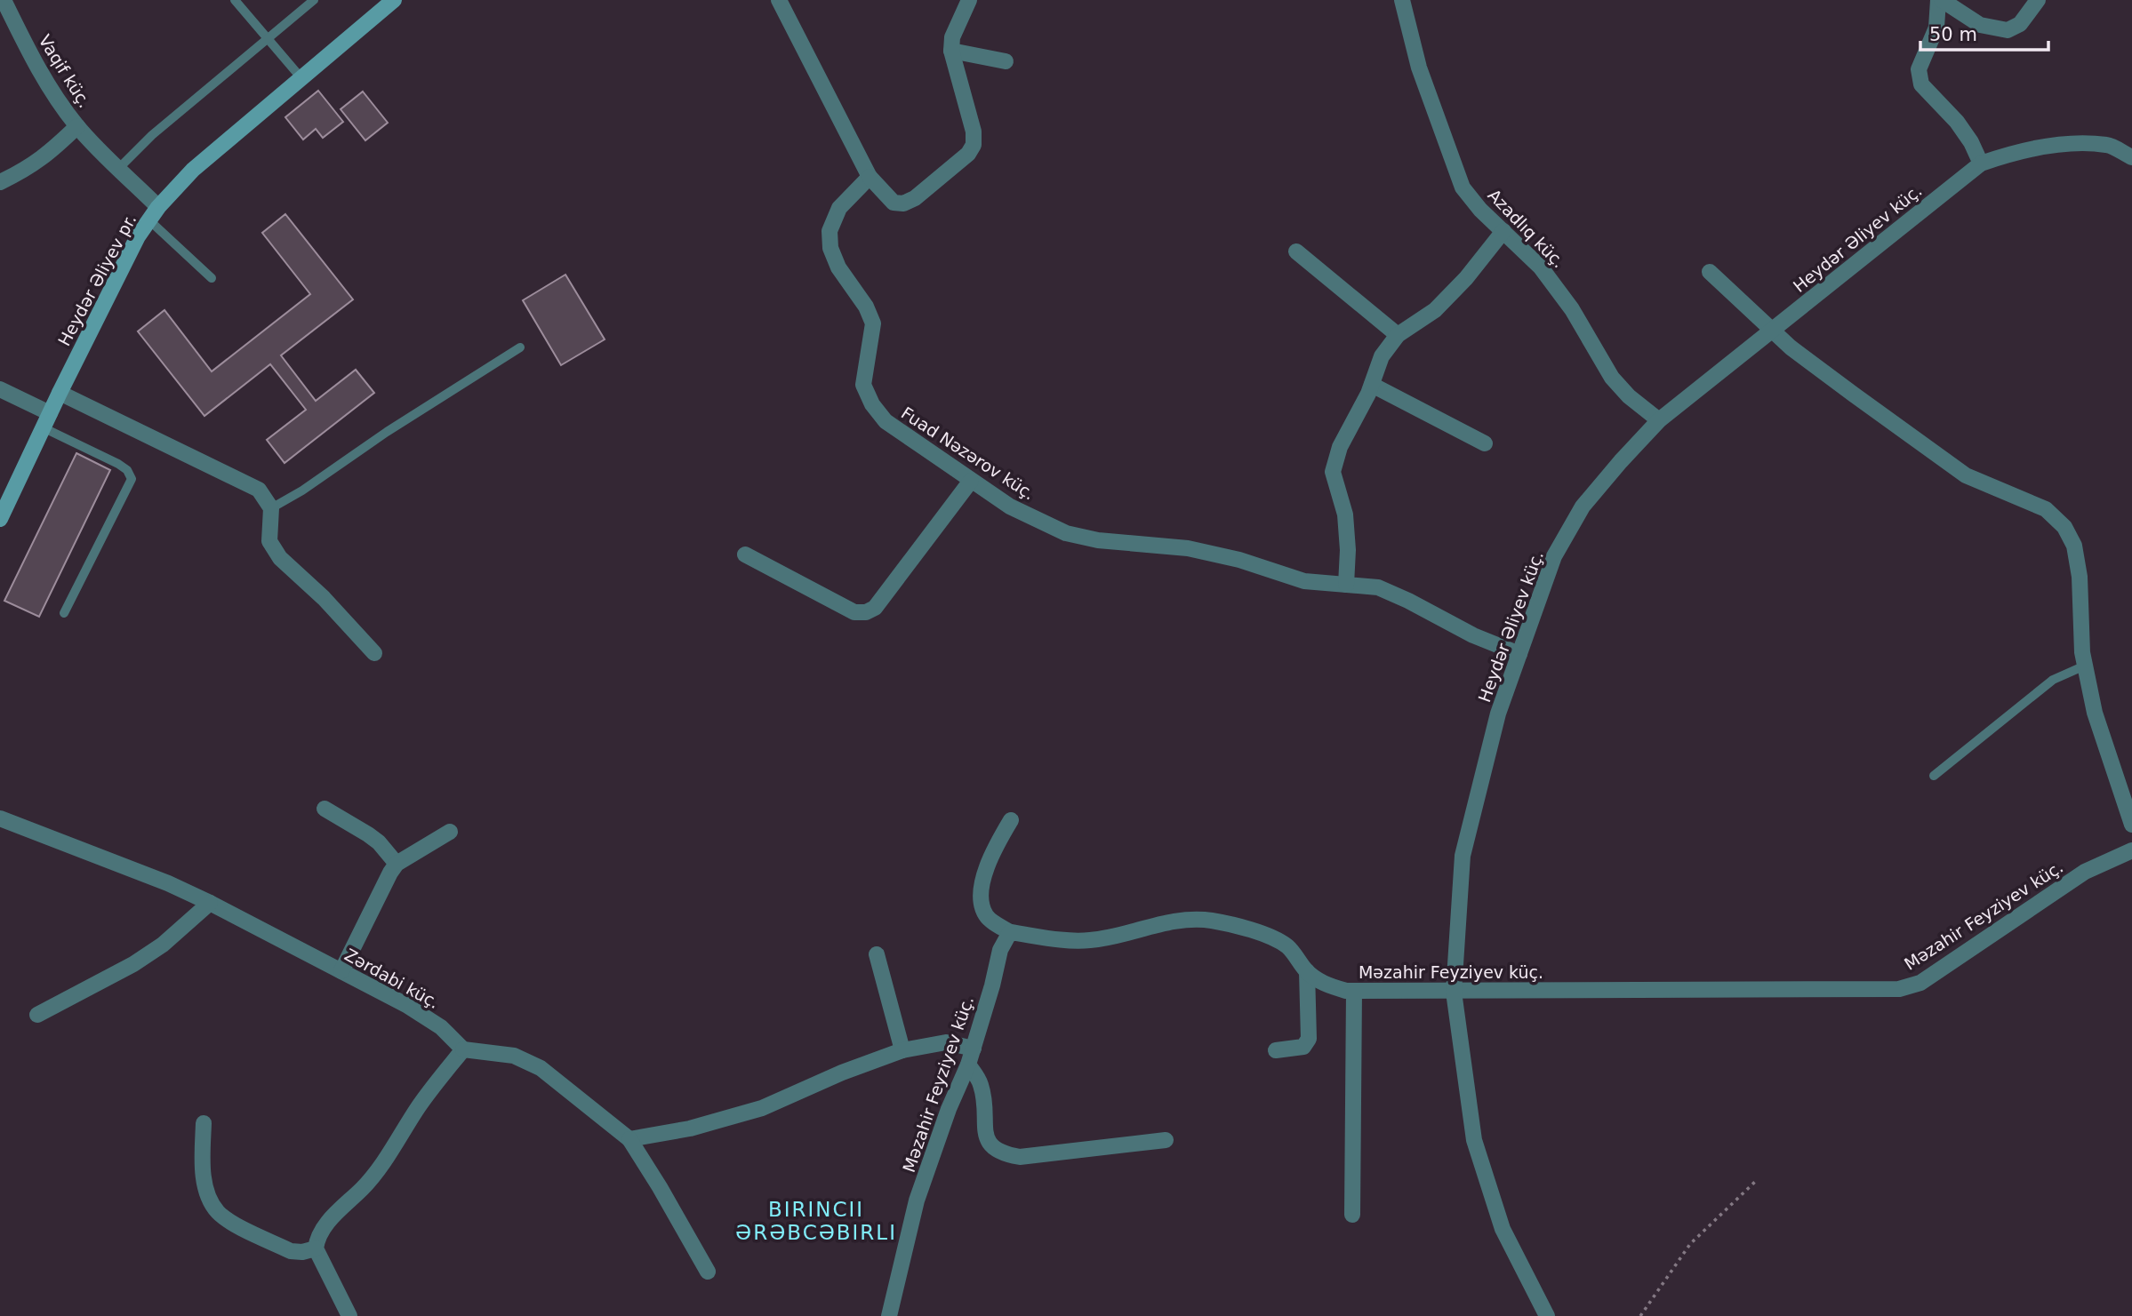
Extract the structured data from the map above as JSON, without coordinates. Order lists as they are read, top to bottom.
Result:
{
  "streets": {
    "main road": ["Heydər Əliyev pr."],
    "street": [
      "Vaqif küç.",
      "Azadlıq küç.",
      "Heydər Əliyev küç.",
      "Fuad Nəzərov küç.",
      "Məzahir Feyziyev küç.",
      "Zərdabi küç."
    ]
  },
  "crossings": [
    ["Vaqif küç.", "Heydər Əliyev pr."],
    ["Azadlıq küç.", "Heydər Əliyev küç."],
    ["Heydər Əliyev küç.", "Fuad Nəzərov küç."],
    ["Heydər Əliyev küç.", "Məzahir Feyziyev küç."]
  ],
  "districts": ["BIRINCII ƏRƏBCƏBIRLI"],
  "scale_bar": "50 m"
}
